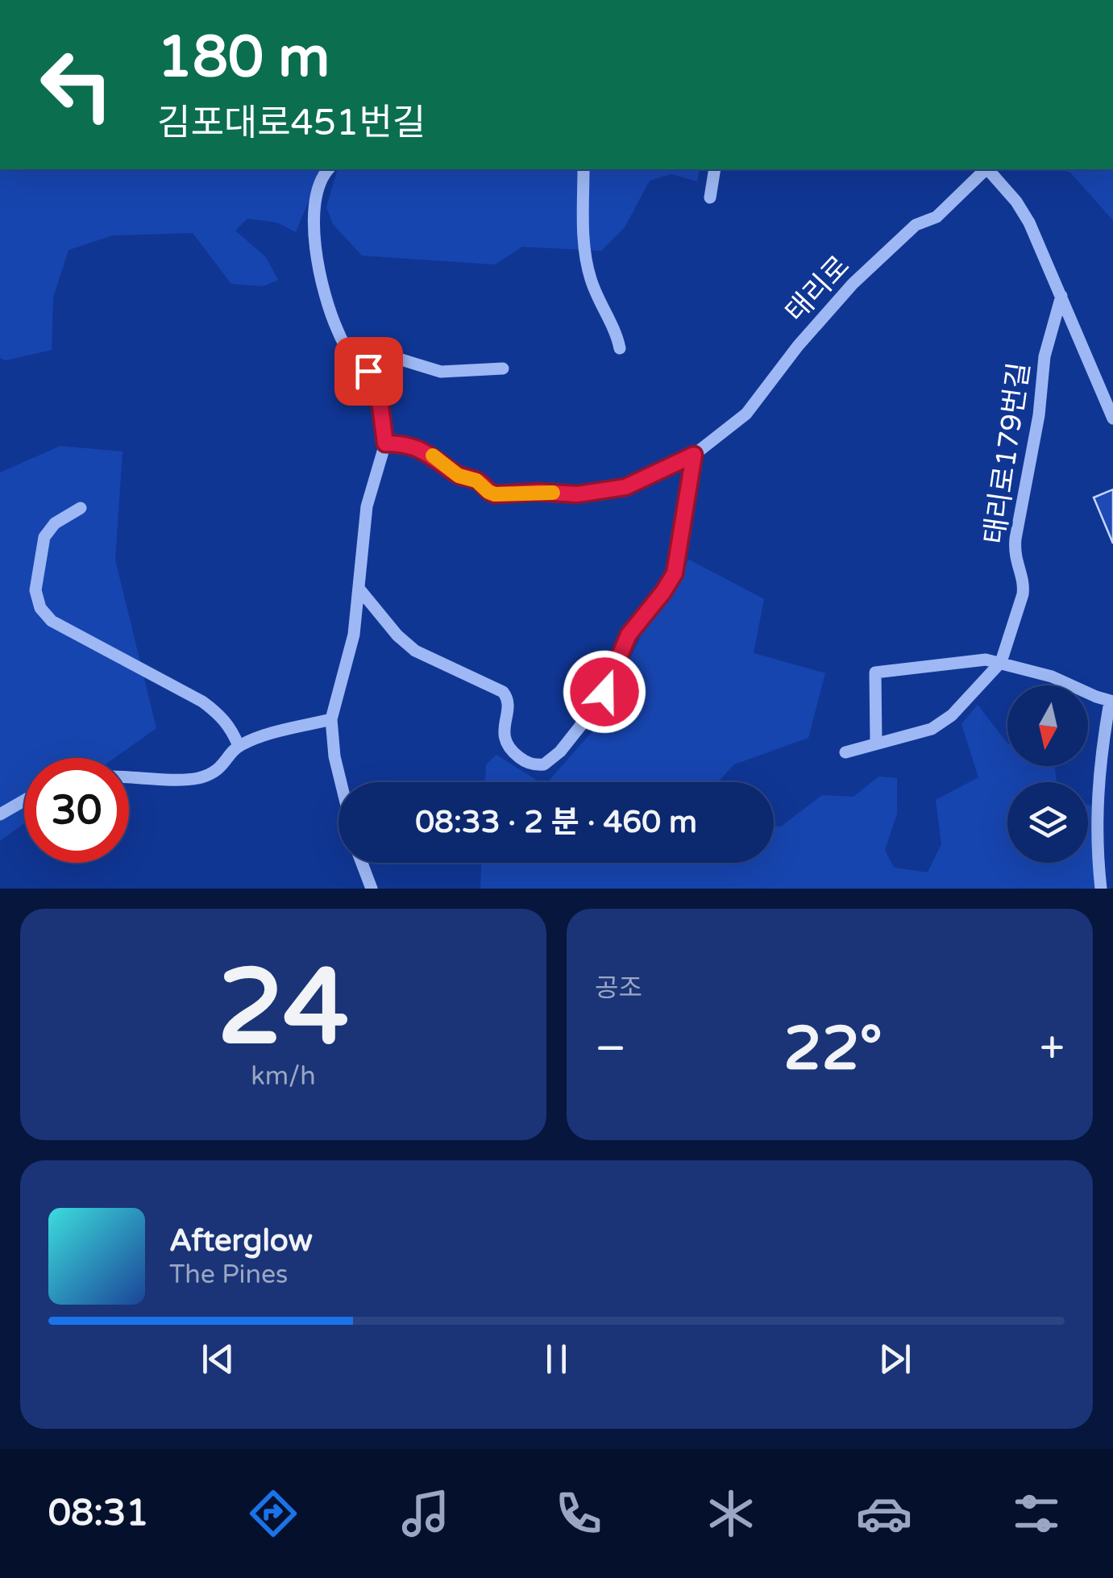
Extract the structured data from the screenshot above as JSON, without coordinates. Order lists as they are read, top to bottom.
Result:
{
  "streets": {
    "street": ["태리로", "태리로179번길"]
  },
  "crossings": [
    ["태리로", "태리로179번길"]
  ],
  "north": "bottom",
  "page": {
    "turn": ["180 m", "김포대로451번길"],
    "limit": "30",
    "trip": "08:33 · 2 분 · 460 m",
    "tile": [
      ["24", "km/h"],
      "공조"
    ],
    "heat": ["−", "22°", "+"],
    "song": ["Afterglow", "The Pines"],
    "tabs": "08:31"
  }
}
